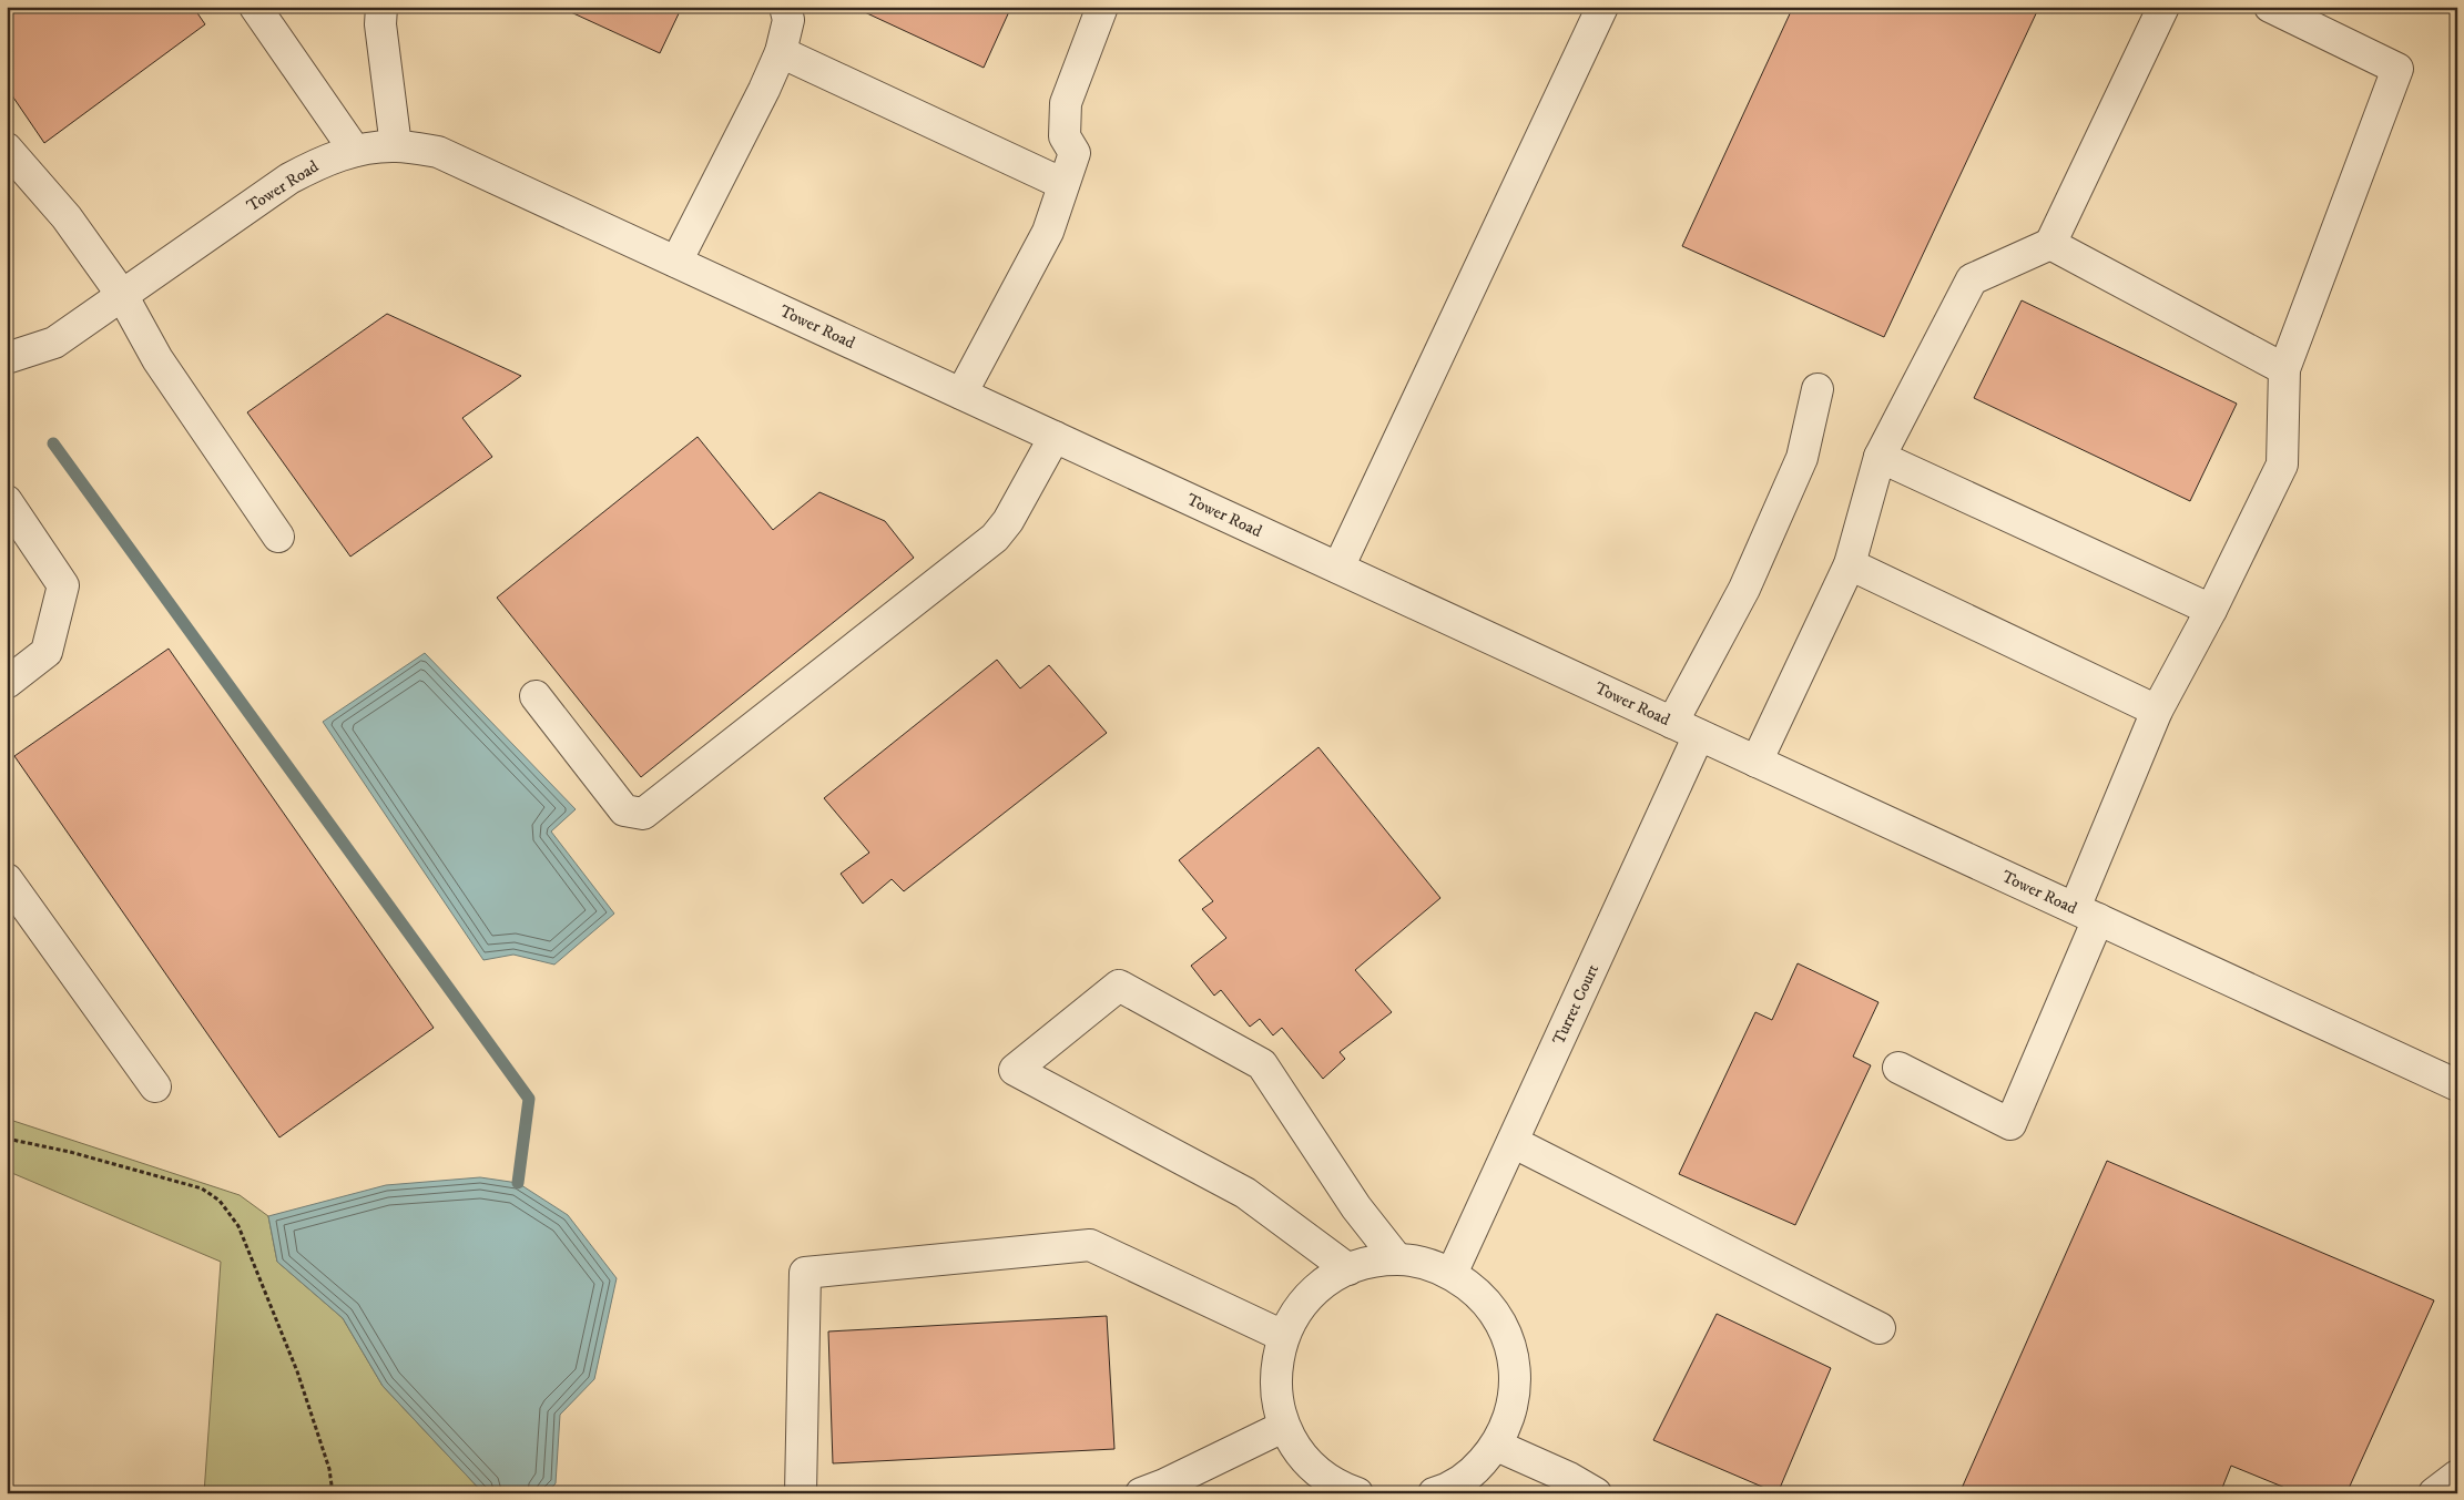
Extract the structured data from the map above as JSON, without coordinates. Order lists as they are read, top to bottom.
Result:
{
  "streets": {
    "street": ["Tower Road", "Turret Court"]
  },
  "crossings": [
    ["Tower Road", "Turret Court"]
  ]
}
